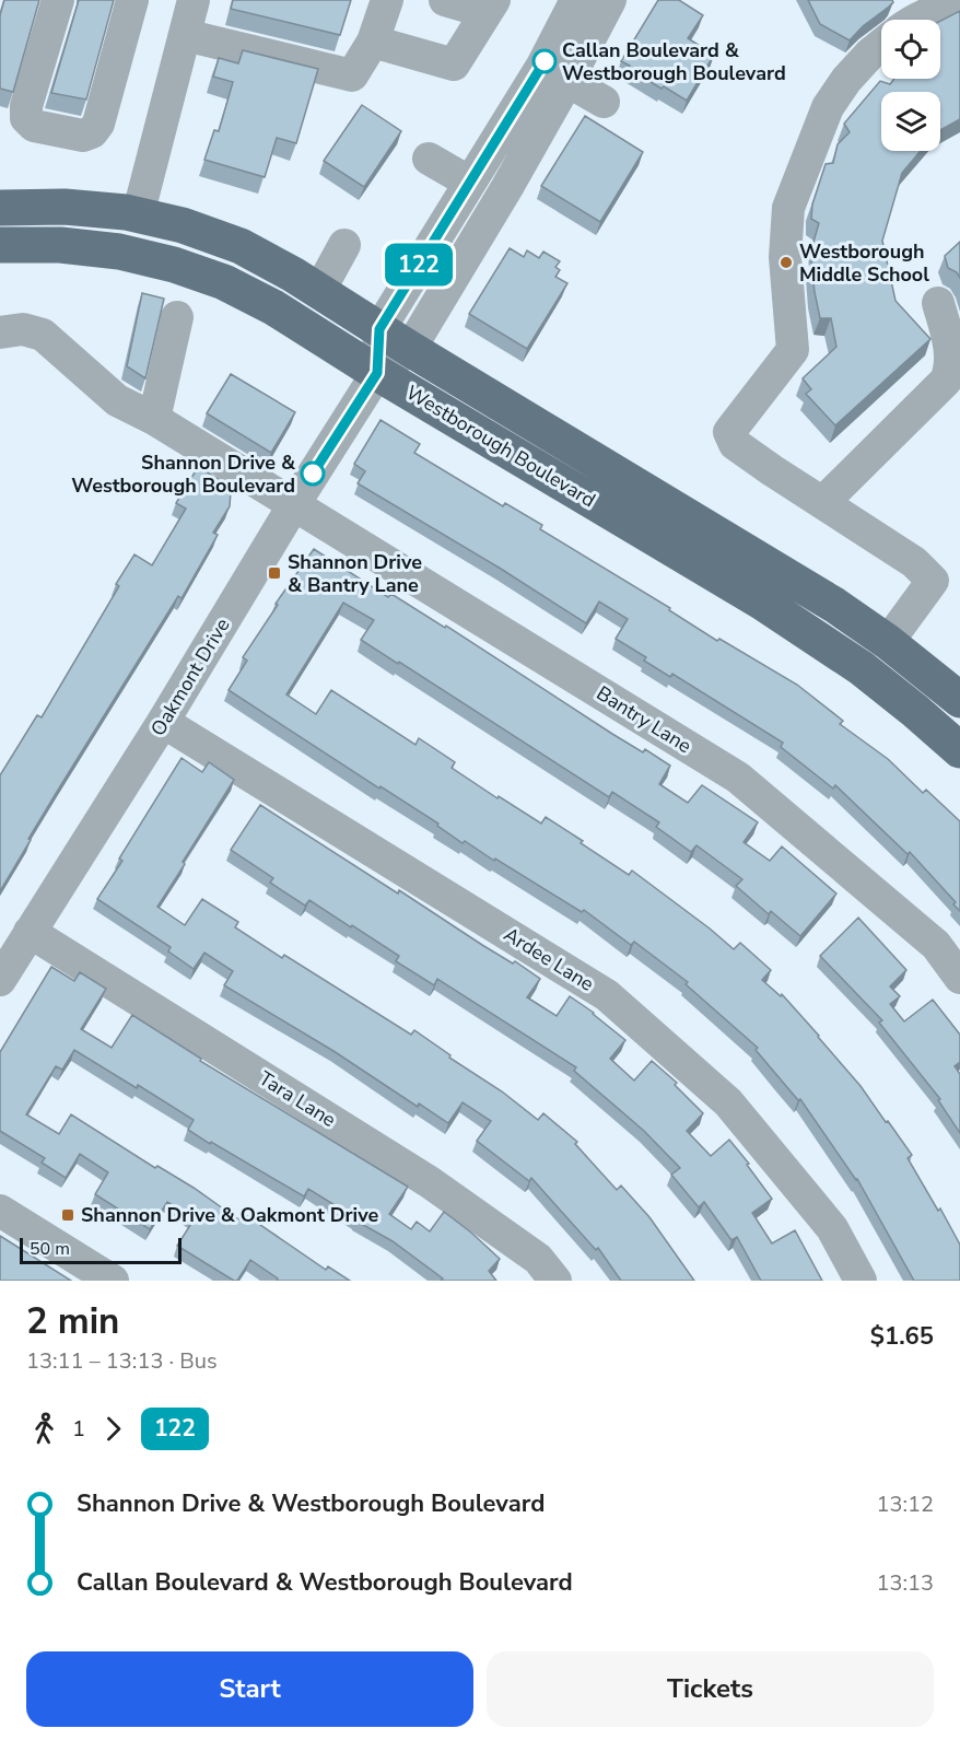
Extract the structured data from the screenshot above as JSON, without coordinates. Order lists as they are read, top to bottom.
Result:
{
  "streets": {
    "main road": ["Westborough Boulevard"],
    "street": [
      "Oakmont Drive",
      "Bantry Lane",
      "Ardee Lane",
      "Tara Lane"
    ]
  },
  "crossings": [
    ["Westborough Boulevard", "Oakmont Drive"],
    ["Oakmont Drive", "Bantry Lane"],
    ["Oakmont Drive", "Ardee Lane"],
    ["Oakmont Drive", "Tara Lane"]
  ],
  "places": {
    "other": ["Callan Boulevard & Westborough Boulevard", "Westborough Middle School", "Shannon Drive & Westborough Boulevard"],
    "transit": ["Shannon Drive & Bantry Lane", "Shannon Drive & Oakmont Drive"]
  },
  "lines": ["bus line 122"],
  "scale_bar": "50 m",
  "page": {
    "on_map": "122",
    "scale": "50 m",
    "heading": ["2 min", "13:11 – 13:13 · Bus", "$1.65"],
    "legs": ["1", "122"],
    "list": [
      {
        "name": "Shannon Drive & Westborough Boulevard",
        "value": "13:12"
      },
      {
        "name": "Callan Boulevard & Westborough Boulevard",
        "value": "13:13"
      }
    ],
    "buttons": ["Start", "Tickets"]
  }
}
